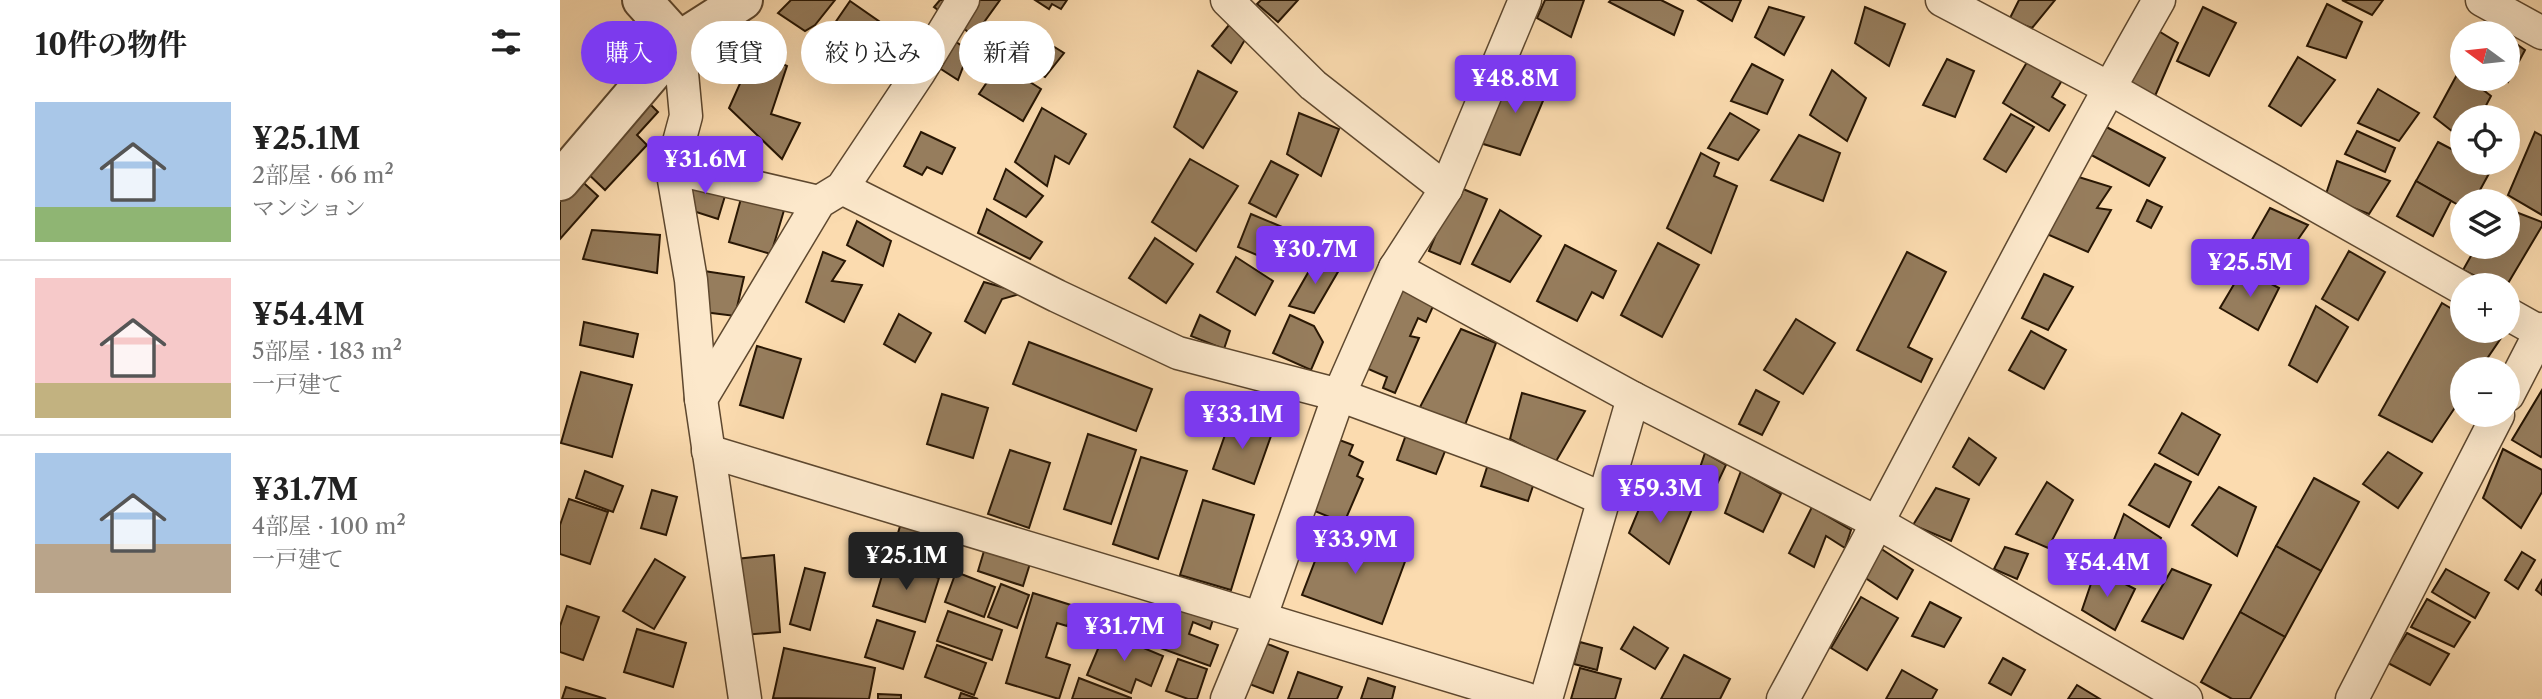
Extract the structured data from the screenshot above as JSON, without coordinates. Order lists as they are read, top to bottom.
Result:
{
  "north": "left",
  "page": {
    "heading": "10件の物件",
    "map_buttons": ["+", "−"],
    "chip": [
      "購入",
      "賃貸",
      "絞り込み",
      "新着"
    ],
    "price": [
      "¥48.8M",
      "¥31.6M",
      "¥30.7M",
      "¥25.5M",
      "¥33.1M",
      "¥59.3M",
      "¥33.9M",
      "¥25.1M",
      "¥54.4M",
      "¥31.7M"
    ],
    "list": [
      {
        "name": "¥25.1M",
        "note": "2部屋 · 66 m² · マンション"
      },
      {
        "name": "¥54.4M",
        "note": "5部屋 · 183 m² · 一戸建て"
      },
      {
        "name": "¥31.7M",
        "note": "4部屋 · 100 m² · 一戸建て"
      }
    ]
  }
}
